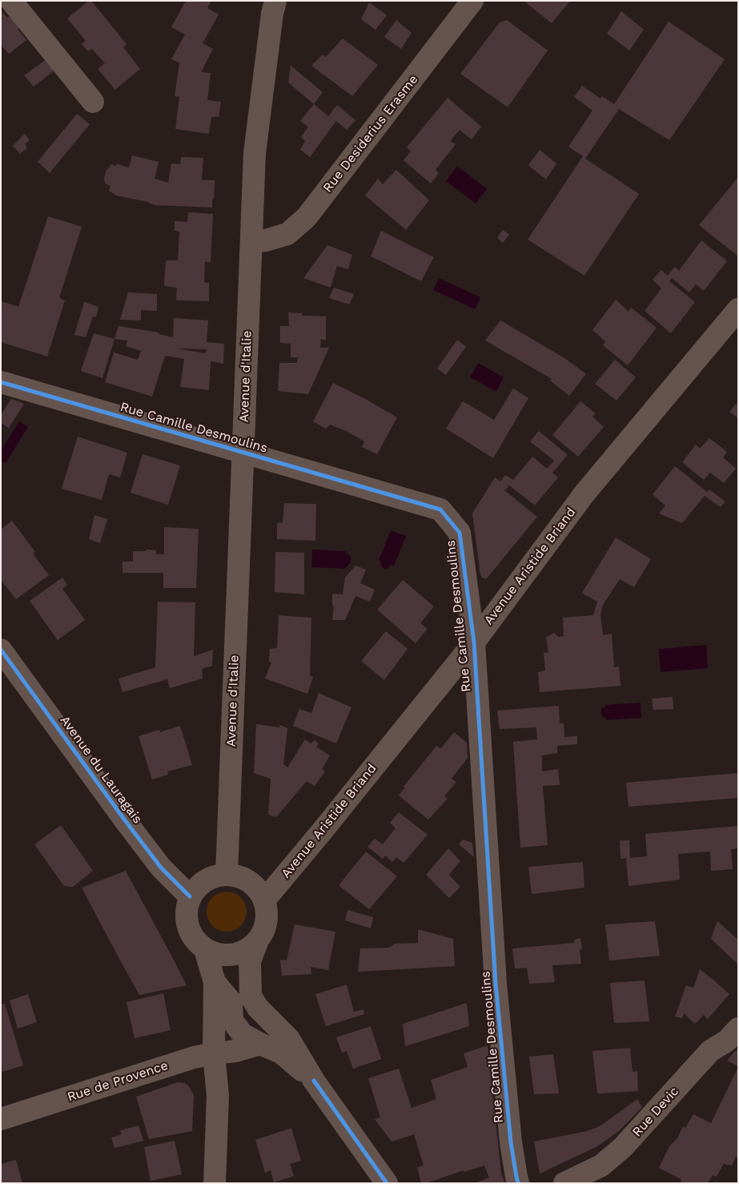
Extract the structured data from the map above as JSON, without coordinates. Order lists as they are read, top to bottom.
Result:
{
  "streets": {
    "street": [
      "Rue Desiderius Erasme",
      "Avenue d'Italie",
      "Rue Camille Desmoulins",
      "Avenue Aristide Briand",
      "Avenue du Lauragais",
      "Rue de Provence",
      "Rue Devic"
    ]
  },
  "crossings": [
    ["Rue Desiderius Erasme", "Avenue d'Italie"],
    ["Avenue d'Italie", "Rue Camille Desmoulins"],
    ["Avenue d'Italie", "Avenue Aristide Briand"],
    ["Avenue d'Italie", "Avenue du Lauragais"],
    ["Rue Camille Desmoulins", "Avenue Aristide Briand"],
    ["Avenue Aristide Briand", "Avenue du Lauragais"]
  ]
}
